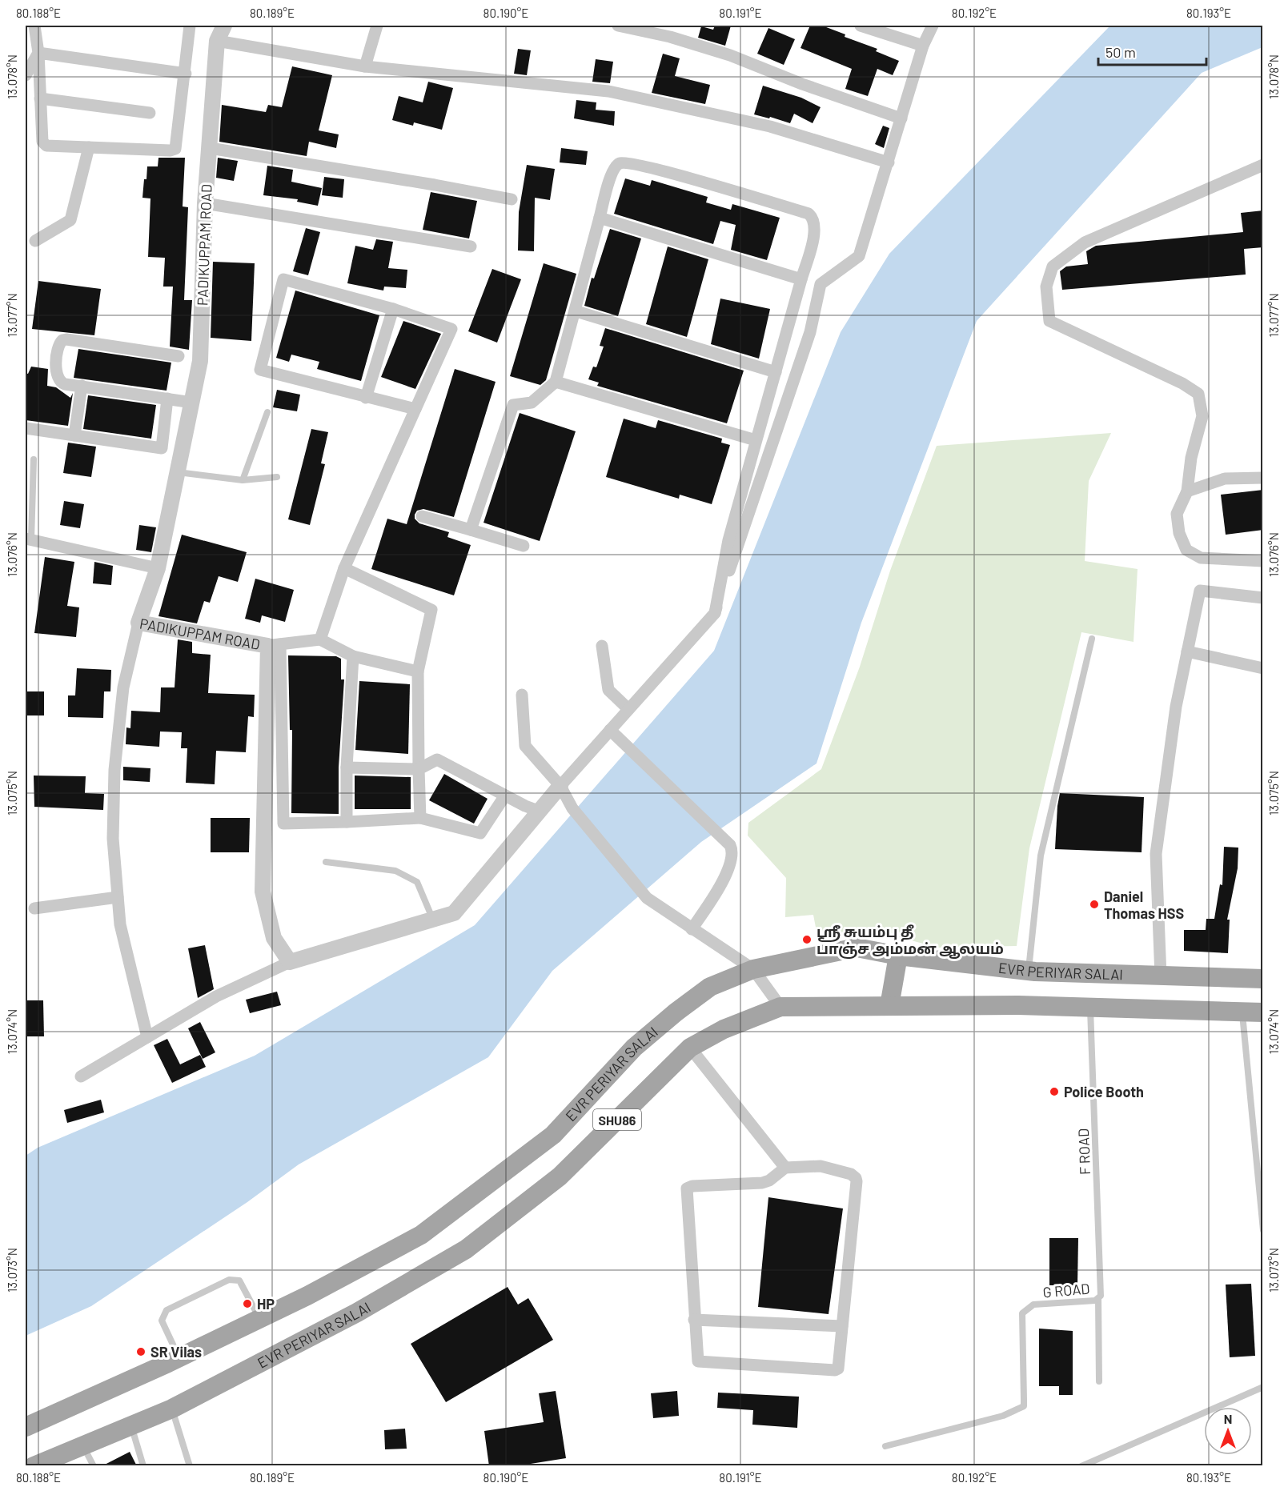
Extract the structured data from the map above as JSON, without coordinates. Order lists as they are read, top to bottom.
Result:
{
  "streets": {
    "main road": ["EVR PERIYAR SALAI", "SHU86"],
    "street": ["PADIKUPPAM ROAD"],
    "lane": ["F ROAD", "G ROAD"]
  },
  "crossings": [
    ["EVR PERIYAR SALAI", "F ROAD"],
    ["F ROAD", "G ROAD"]
  ],
  "places": [
    "Daniel Thomas HSS",
    "ஶ்ரீ சுயம்பு தீ பாஞ்ச அம்மன் ஆலயம்",
    "Police Booth",
    "HP",
    "SR Vilas"
  ],
  "scale_bar": "50 m",
  "north": "top",
  "coordinates": [
    "80.188°E",
    "80.189°E",
    "80.190°E",
    "80.191°E",
    "80.192°E",
    "80.193°E",
    "13.078°N",
    "13.077°N",
    "13.076°N",
    "13.075°N",
    "13.074°N",
    "13.073°N"
  ]
}
